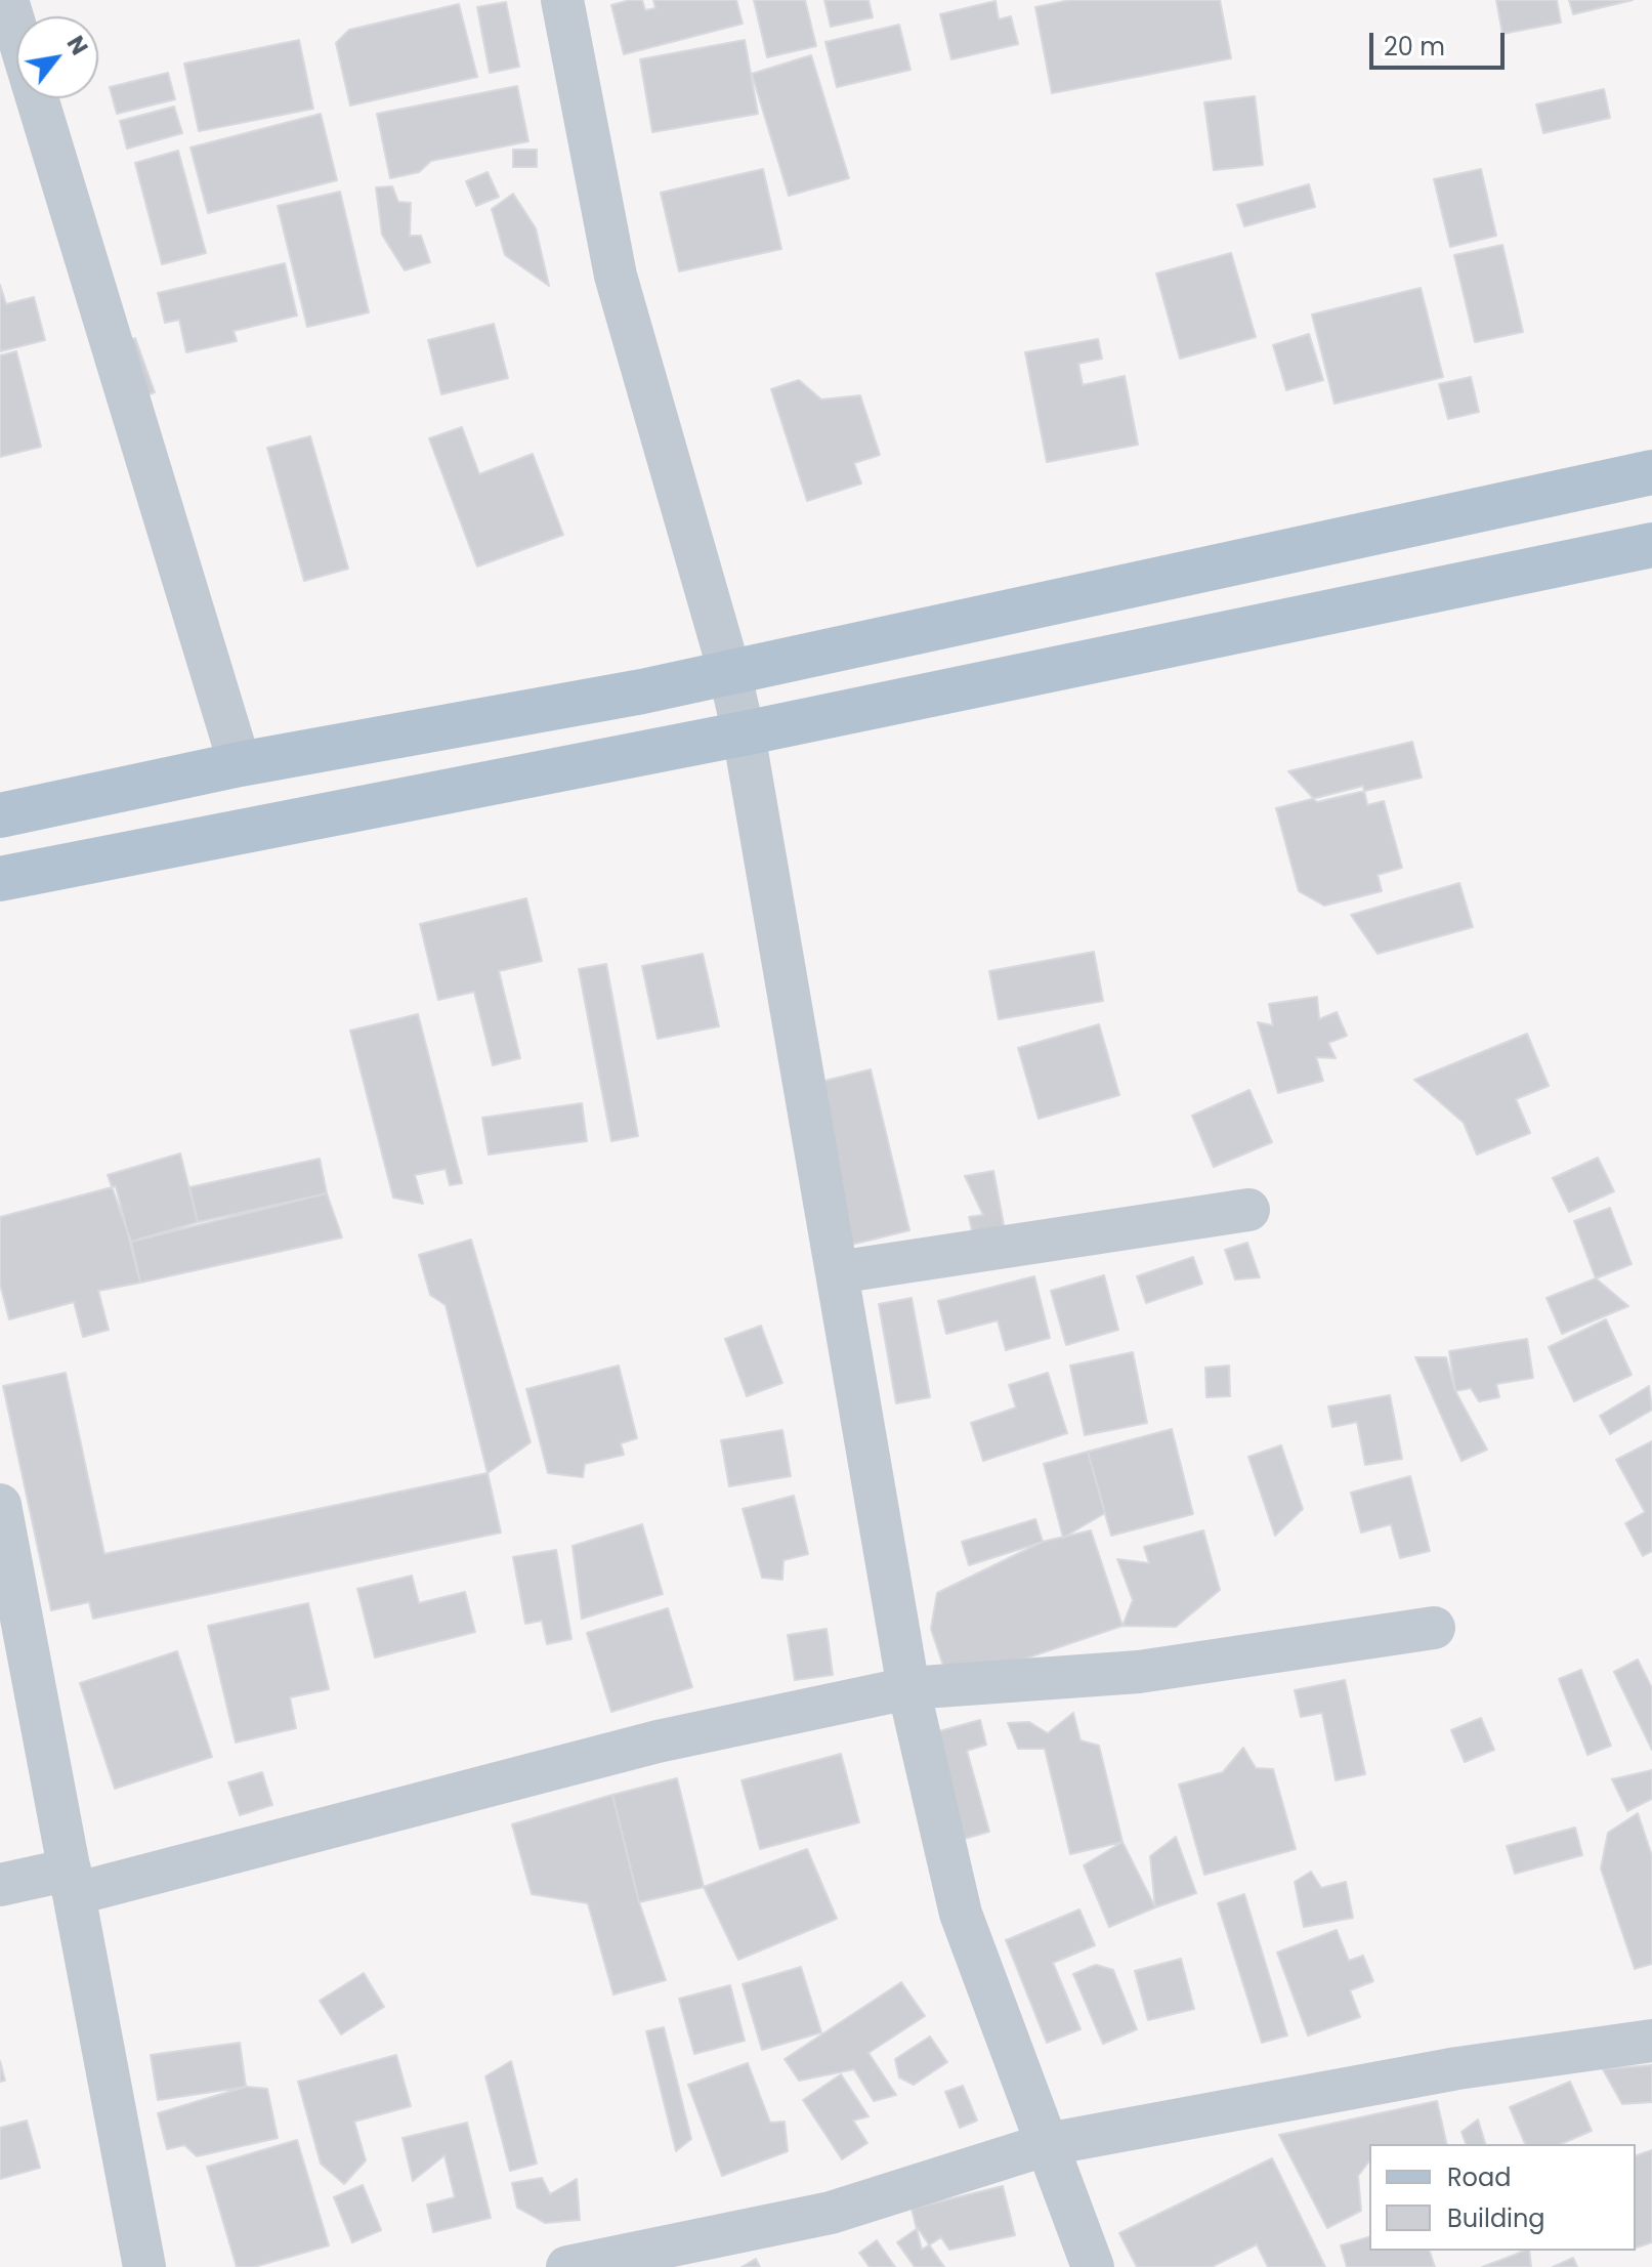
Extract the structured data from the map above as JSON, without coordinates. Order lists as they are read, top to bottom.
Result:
{
  "legend": ["Road", "Building"],
  "scale_bar": "20 m",
  "north": "top right"
}
